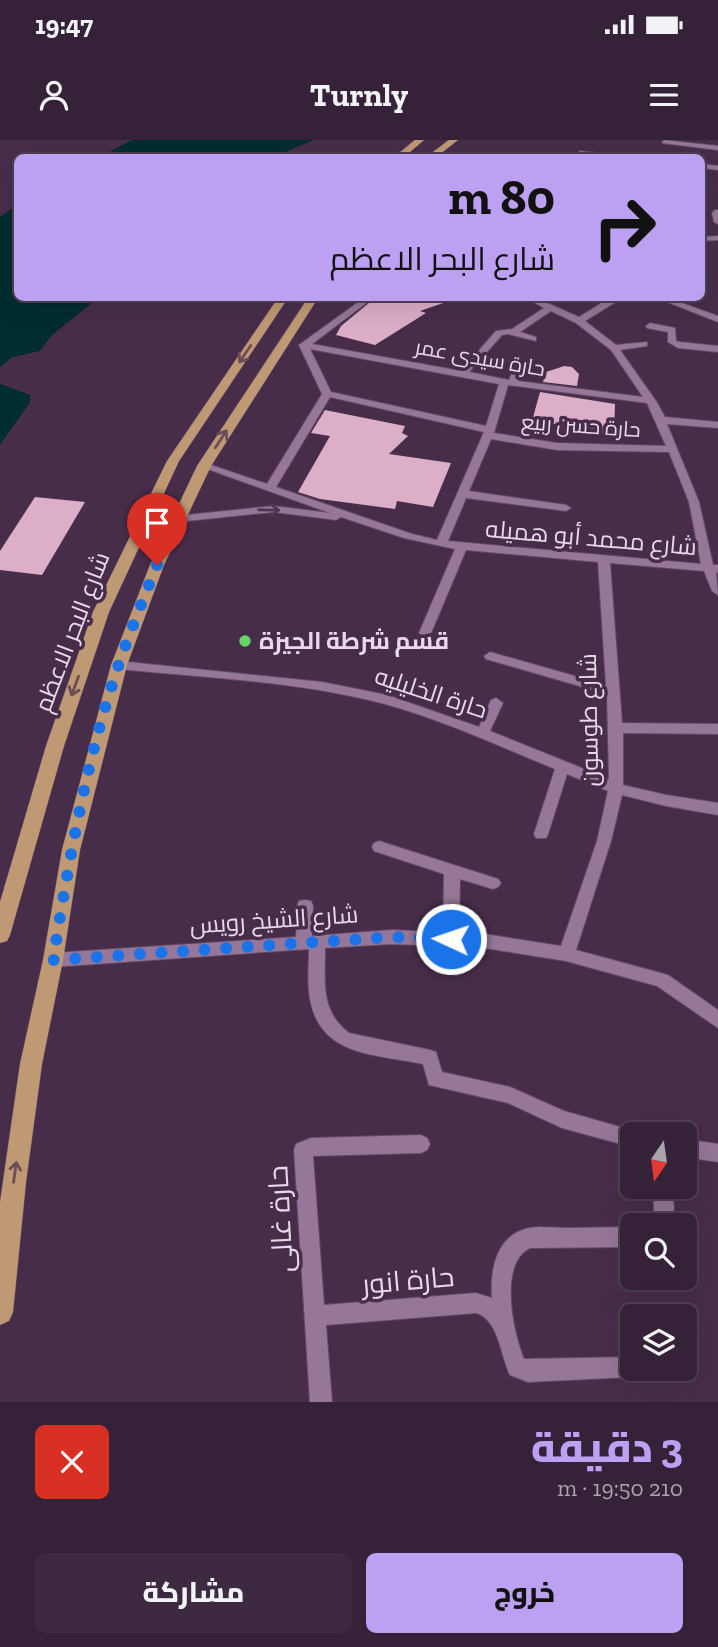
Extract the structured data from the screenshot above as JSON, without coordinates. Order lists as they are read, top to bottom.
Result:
{
  "streets": {
    "main road": ["شارع البحر الاعظم"],
    "street": [
      "حارة سيدى عمر",
      "حارة حسن ربيع",
      "شارع محمد أبو هميله",
      "حارة الخليليه",
      "شارع طوسون",
      "شارع الشيخ رويس",
      "حارة غالى",
      "حارة انور"
    ]
  },
  "crossings": [
    ["شارع محمد أبو هميله", "شارع طوسون"],
    ["حارة الخليليه", "شارع طوسون"],
    ["شارع طوسون", "شارع الشيخ رويس"],
    ["حارة غالى", "حارة انور"]
  ],
  "places": ["قسم شرطة الجيزة"],
  "north": "bottom",
  "page": {
    "status": "19:47",
    "header": "Turnly",
    "turn": ["80 m", "شارع البحر الاعظم"],
    "heading": ["3 دقيقة", "210 m · 19:50"],
    "buttons": ["خروج", "مشاركة"]
  }
}
